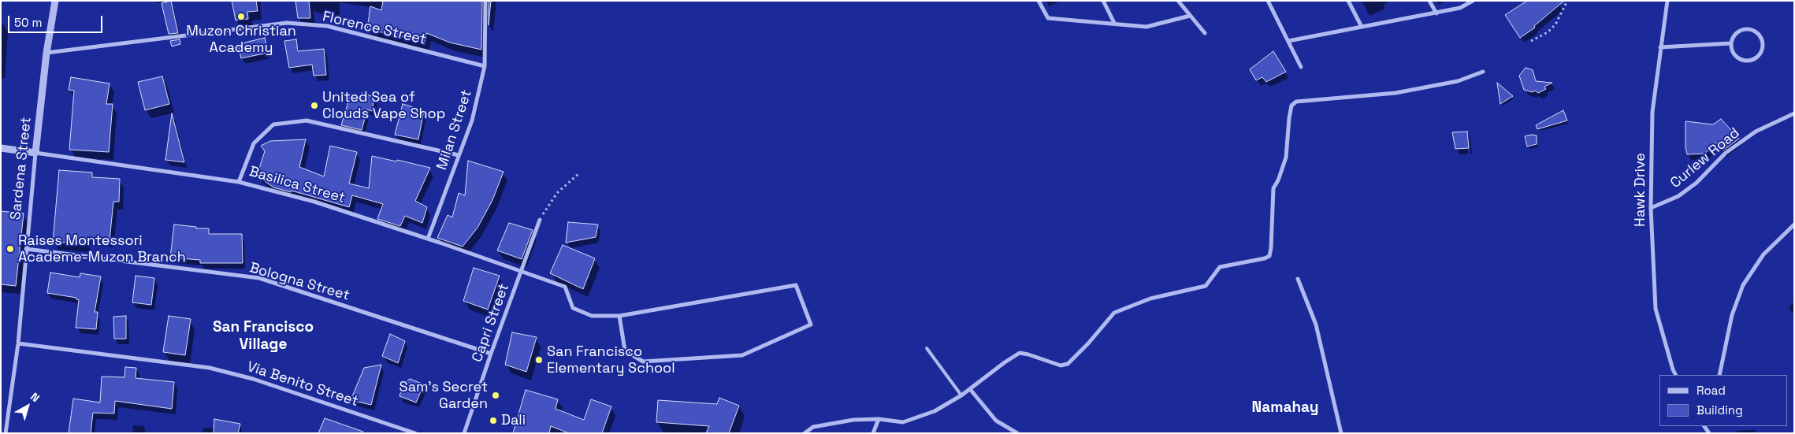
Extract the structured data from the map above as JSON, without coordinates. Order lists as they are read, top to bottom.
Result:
{
  "streets": {
    "street": [
      "Florence Street",
      "Milan Street",
      "Curlew Road",
      "Sardena Street",
      "Basilica Street",
      "Hawk Drive",
      "Bologna Street",
      "Capri Street",
      "Via Benito Street"
    ]
  },
  "crossings": [
    ["Florence Street", "Milan Street"],
    ["Florence Street", "Sardena Street"],
    ["Milan Street", "Basilica Street"],
    ["Curlew Road", "Hawk Drive"],
    ["Sardena Street", "Basilica Street"],
    ["Sardena Street", "Bologna Street"],
    ["Sardena Street", "Via Benito Street"],
    ["Basilica Street", "Capri Street"],
    ["Bologna Street", "Capri Street"]
  ],
  "districts": ["San Francisco Village", "Namahay"],
  "places": [
    "Muzon Christian Academy",
    "United Sea of Clouds Vape Shop",
    "Raises Montessori Academe-Muzon Branch",
    "San Francisco Elementary School",
    "Sam's Secret Garden",
    "Dali"
  ],
  "legend": ["Road", "Building"],
  "scale_bar": "50 m",
  "north": "top right"
}
